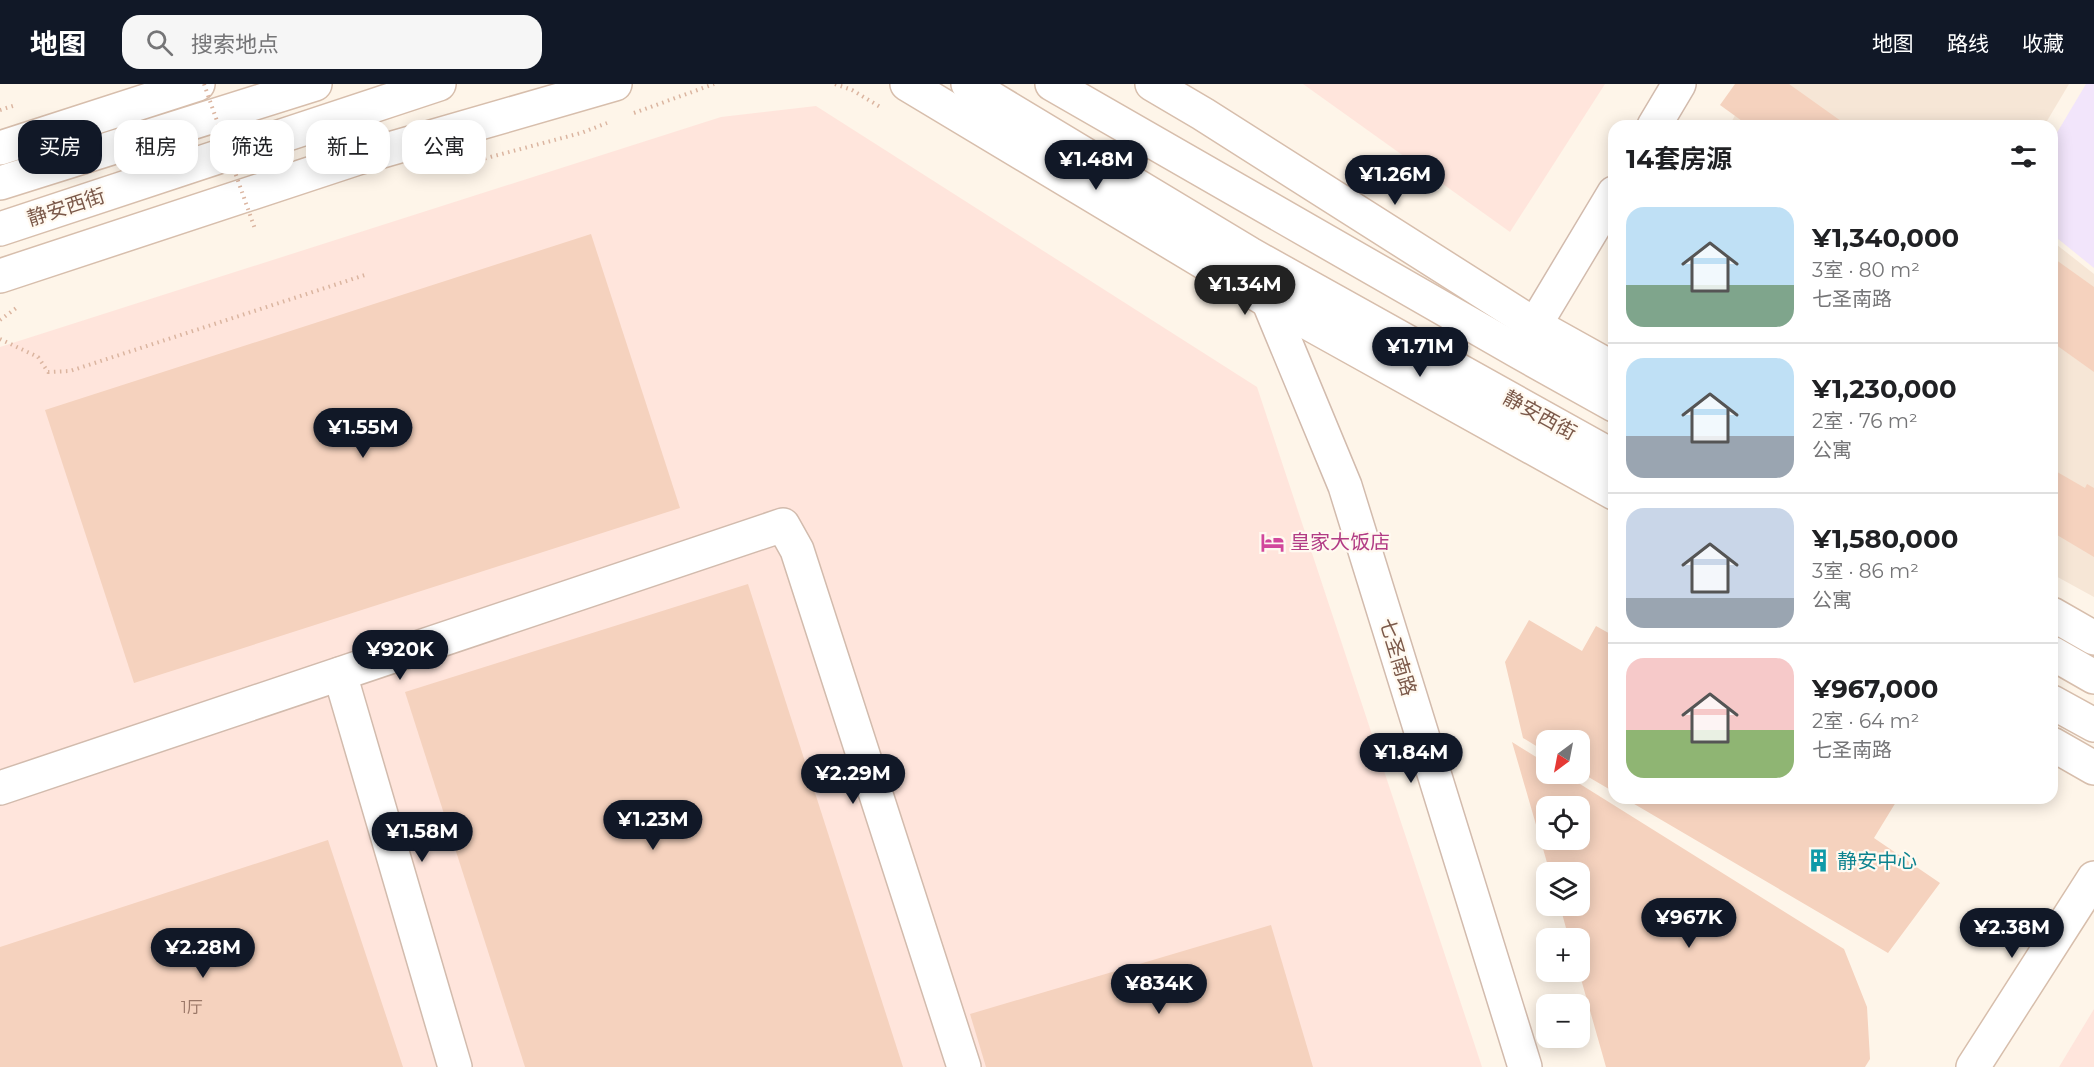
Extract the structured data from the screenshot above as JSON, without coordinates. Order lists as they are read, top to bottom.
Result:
{
  "streets": {
    "street": ["静安西街", "七圣南路"]
  },
  "crossings": [
    ["静安西街", "七圣南路"]
  ],
  "places": {
    "hotel": ["皇家大饭店"],
    "building": ["静安中心"]
  },
  "house_numbers": ["1厅"],
  "north": "bottom left",
  "page": {
    "header": "地图",
    "search": "搜索地点",
    "nav": ["地图", "路线", "收藏"],
    "chip": [
      "买房",
      "租房",
      "筛选",
      "新上",
      "公寓"
    ],
    "heading": "14套房源",
    "price": [
      "¥1.48M",
      "¥1.26M",
      "¥1.34M",
      "¥1.71M",
      "¥1.55M",
      "¥920K",
      "¥1.84M",
      "¥2.29M",
      "¥1.23M",
      "¥1.58M",
      "¥967K",
      "¥2.38M",
      "¥2.28M",
      "¥834K"
    ],
    "list": [
      {
        "name": "¥1,340,000",
        "note": "3室 · 80 m² · 七圣南路"
      },
      {
        "name": "¥1,230,000",
        "note": "2室 · 76 m² · 公寓"
      },
      {
        "name": "¥1,580,000",
        "note": "3室 · 86 m² · 公寓"
      },
      {
        "name": "¥967,000",
        "note": "2室 · 64 m² · 七圣南路"
      }
    ],
    "map_buttons": ["+", "−"]
  }
}
